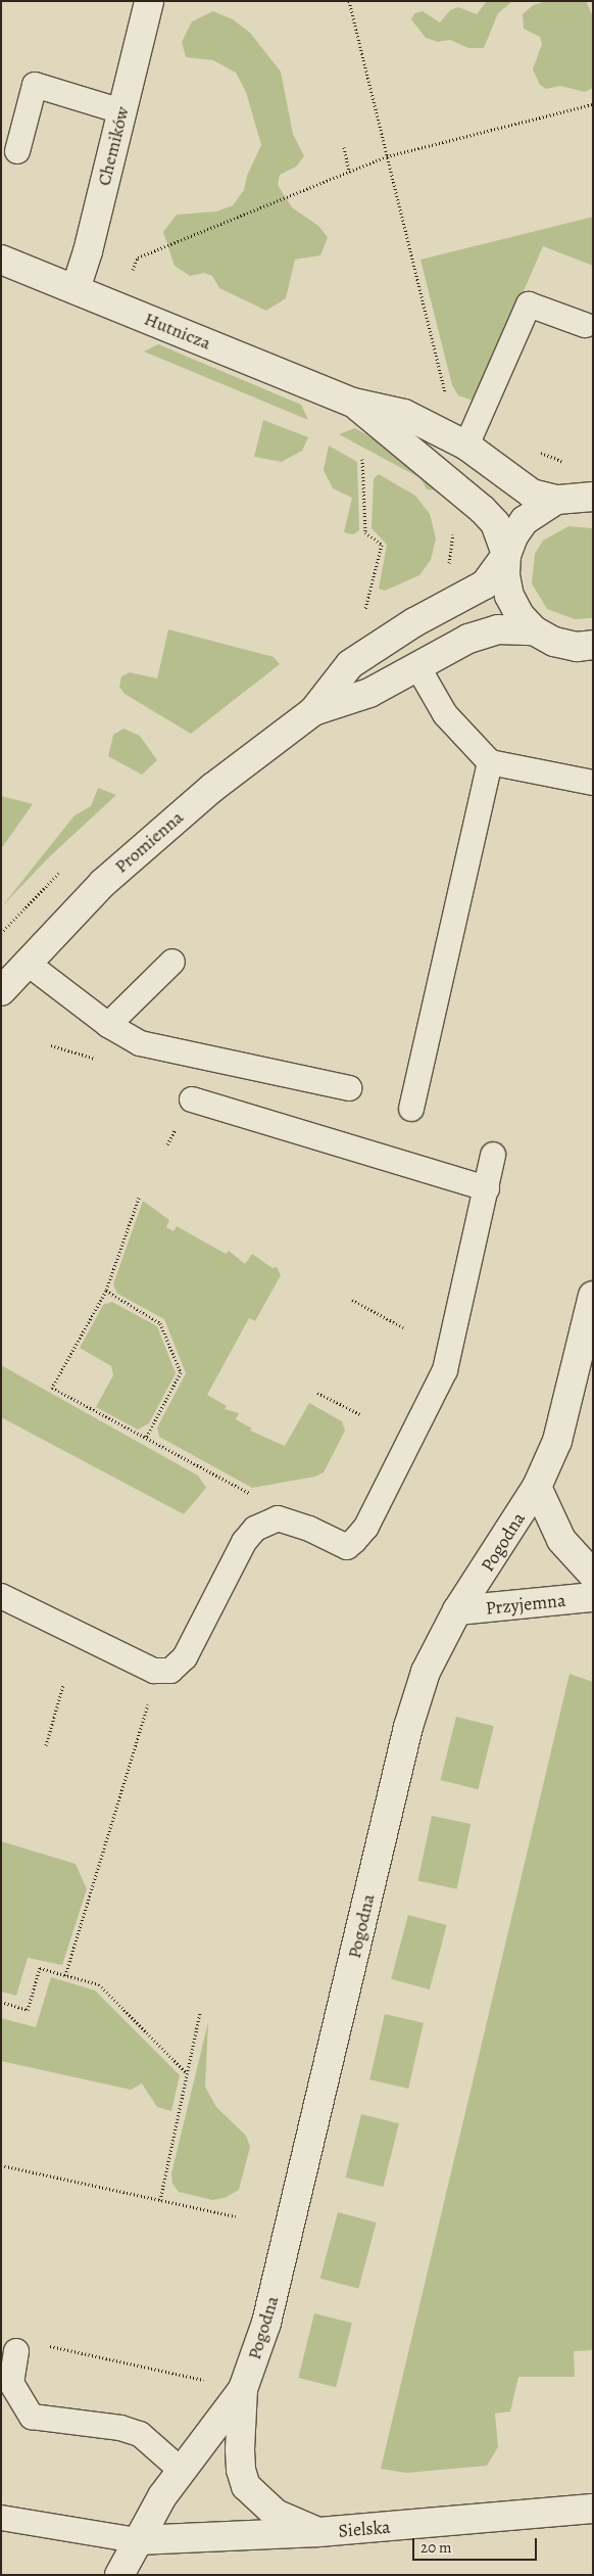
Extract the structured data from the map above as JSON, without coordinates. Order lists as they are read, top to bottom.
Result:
{
  "streets": {
    "street": [
      "Chemików",
      "Hutnicza",
      "Promienna",
      "Pogodna",
      "Przyjemna",
      "Sielska"
    ]
  },
  "crossings": [
    ["Chemików", "Hutnicza"],
    ["Hutnicza", "Promienna"],
    ["Pogodna", "Przyjemna"],
    ["Pogodna", "Sielska"]
  ],
  "scale_bar": "20 m"
}
